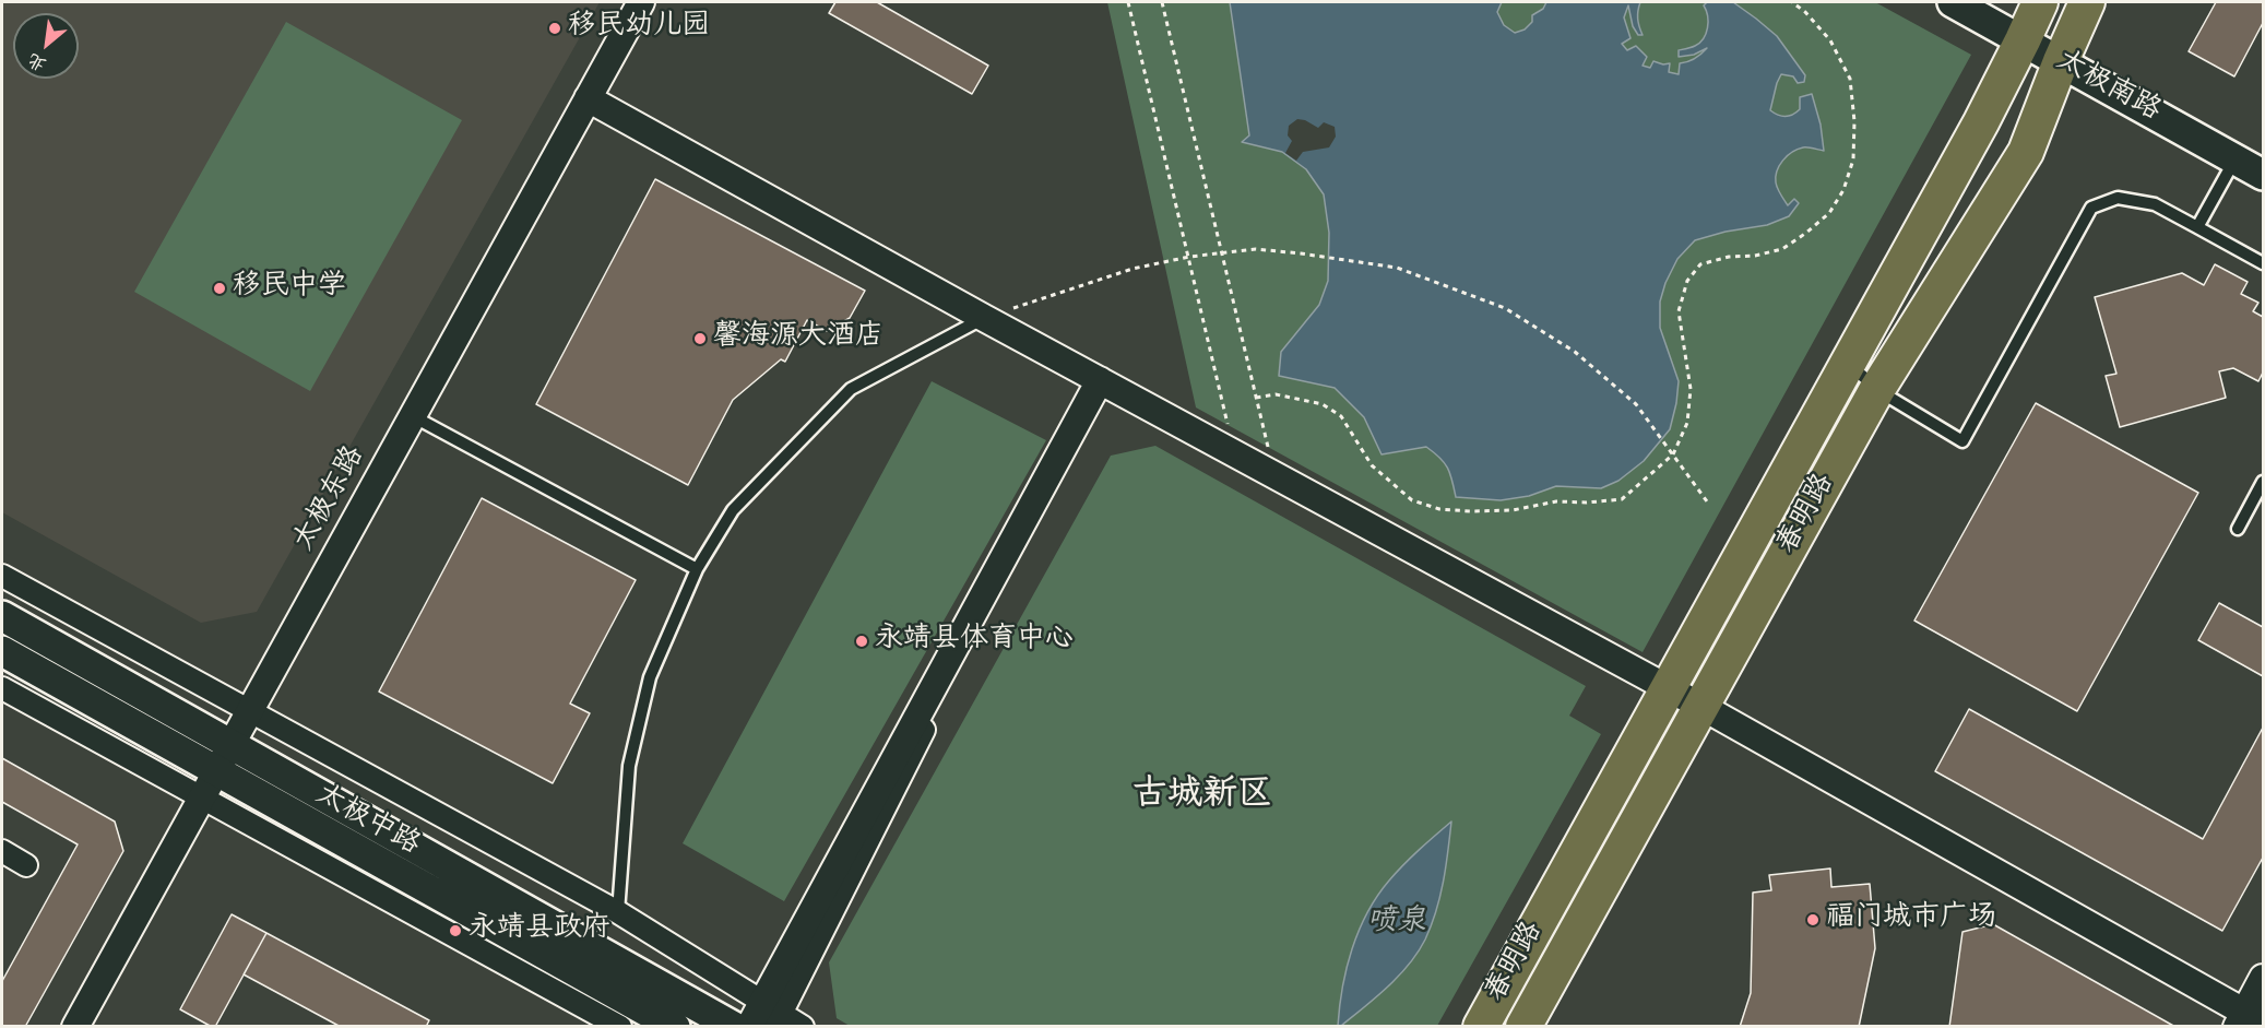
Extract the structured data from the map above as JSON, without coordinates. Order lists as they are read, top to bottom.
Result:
{
  "streets": {
    "main road": ["太极南路", "春明路", "太极中路"],
    "street": ["太极东路"]
  },
  "crossings": [
    ["太极南路", "春明路"],
    ["太极东路", "太极中路"]
  ],
  "districts": ["古城新区"],
  "water": ["喷泉"],
  "places": [
    "移民幼儿园",
    "移民中学",
    "馨海源大酒店",
    "永靖县体育中心",
    "福门城市广场",
    "永靖县政府"
  ],
  "north": "bottom left"
}
